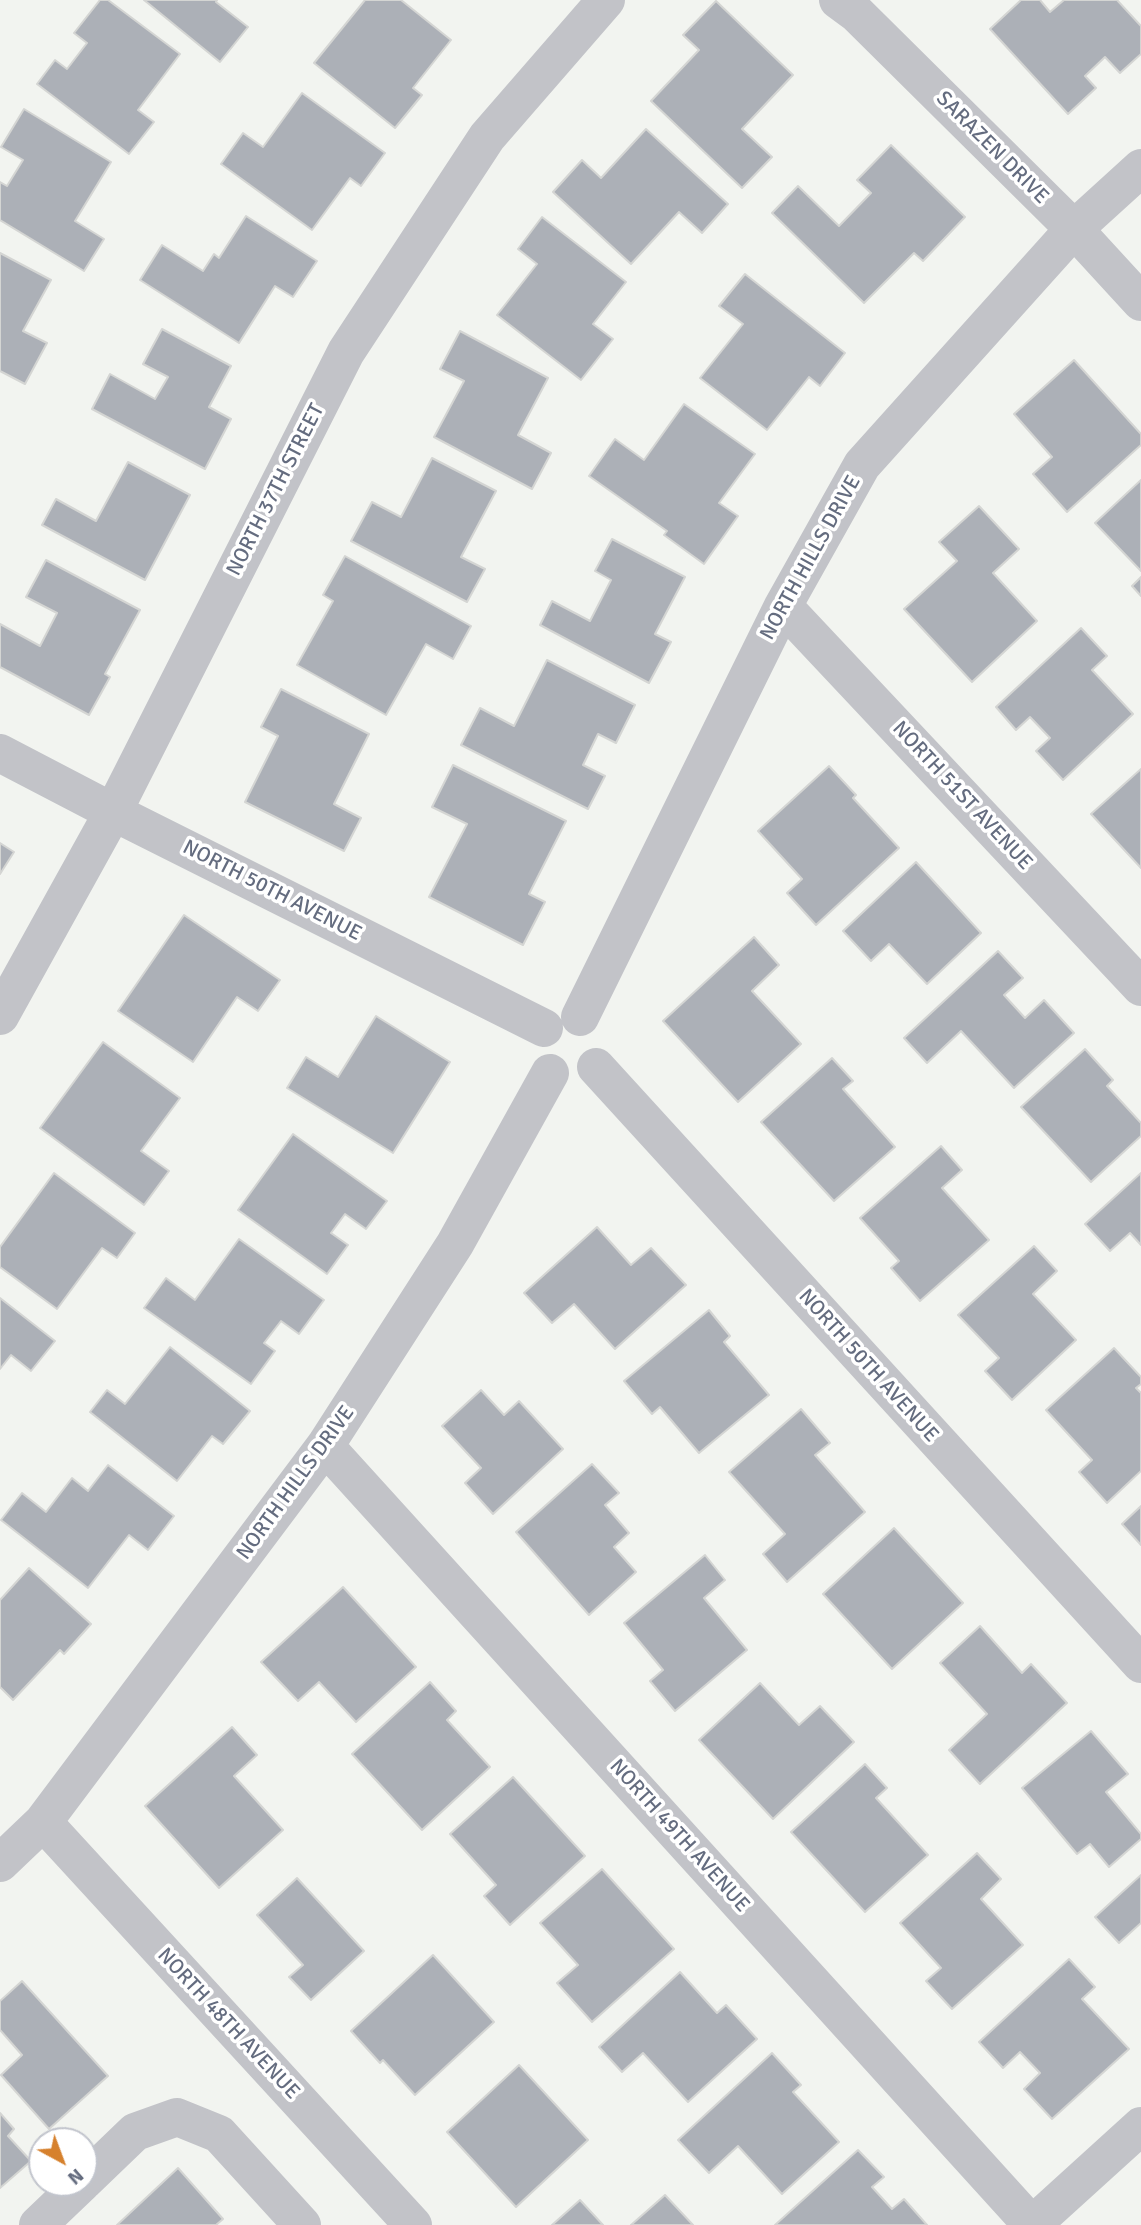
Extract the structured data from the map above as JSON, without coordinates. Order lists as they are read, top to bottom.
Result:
{
  "streets": {
    "street": [
      "SARAZEN DRIVE",
      "NORTH 37TH STREET",
      "NORTH HILLS DRIVE",
      "NORTH 51ST AVENUE",
      "NORTH 50TH AVENUE",
      "NORTH 49TH AVENUE",
      "NORTH 48TH AVENUE"
    ]
  },
  "crossings": [
    ["SARAZEN DRIVE", "NORTH HILLS DRIVE"],
    ["NORTH 37TH STREET", "NORTH 50TH AVENUE"],
    ["NORTH HILLS DRIVE", "NORTH 51ST AVENUE"],
    ["NORTH HILLS DRIVE", "NORTH 50TH AVENUE"],
    ["NORTH HILLS DRIVE", "NORTH 49TH AVENUE"],
    ["NORTH HILLS DRIVE", "NORTH 48TH AVENUE"]
  ],
  "north": "bottom right"
}
